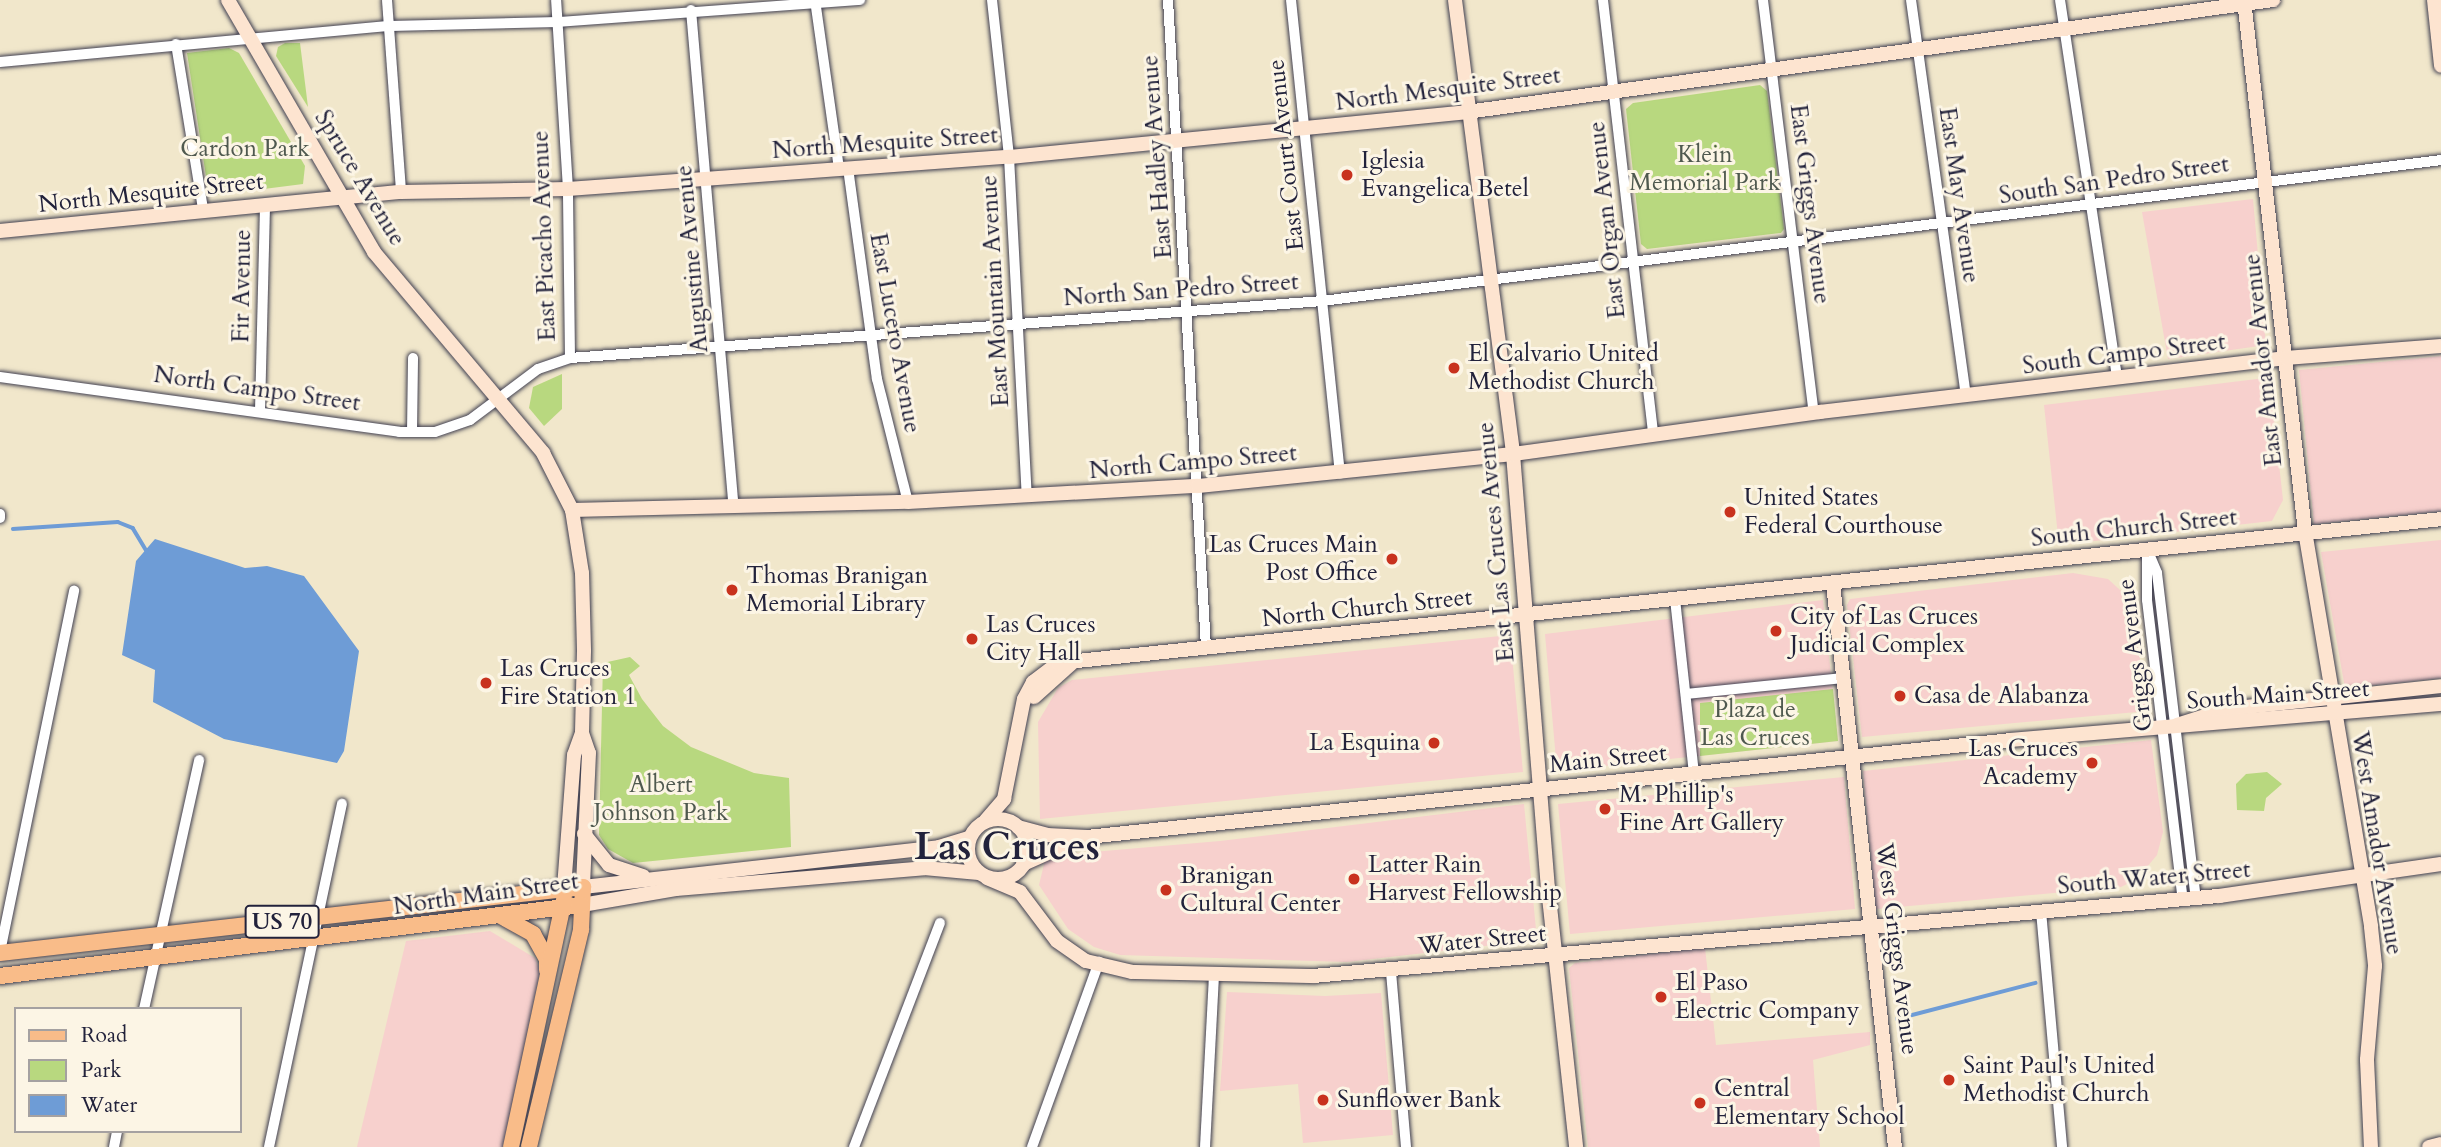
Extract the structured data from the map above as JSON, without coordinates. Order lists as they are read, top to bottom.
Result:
{
  "streets": {
    "main road": ["North Main Street", "US 70"],
    "street": [
      "North Mesquite Street",
      "East Court Avenue",
      "East Hadley Avenue",
      "Spruce Avenue",
      "South San Pedro Street",
      "East May Avenue",
      "East Griggs Avenue",
      "East Organ Avenue",
      "East Picacho Avenue",
      "Augustine Avenue",
      "Fir Avenue",
      "North San Pedro Street",
      "East Mountain Avenue",
      "East Lucero Avenue",
      "South Campo Street",
      "East Amador Avenue",
      "North Campo Street",
      "South Church Street",
      "East Las Cruces Avenue",
      "North Church Street",
      "Griggs Avenue",
      "South Main Street",
      "Main Street",
      "West Amador Avenue",
      "South Water Street",
      "Water Street",
      "West Griggs Avenue"
    ]
  },
  "crossings": [
    ["North Mesquite Street", "East Court Avenue"],
    ["North Mesquite Street", "East Hadley Avenue"],
    ["North Mesquite Street", "Spruce Avenue"],
    ["North Mesquite Street", "East May Avenue"],
    ["North Mesquite Street", "East Griggs Avenue"],
    ["North Mesquite Street", "East Organ Avenue"],
    ["North Mesquite Street", "East Picacho Avenue"],
    ["North Mesquite Street", "Augustine Avenue"],
    ["North Mesquite Street", "Fir Avenue"],
    ["North Mesquite Street", "East Mountain Avenue"],
    ["North Mesquite Street", "East Lucero Avenue"],
    ["North Mesquite Street", "East Amador Avenue"],
    ["North Mesquite Street", "East Las Cruces Avenue"],
    ["East Court Avenue", "North San Pedro Street"],
    ["East Court Avenue", "North Campo Street"],
    ["East Hadley Avenue", "North San Pedro Street"],
    ["East Hadley Avenue", "North Campo Street"],
    ["East Hadley Avenue", "North Church Street"],
    ["Spruce Avenue", "East Picacho Avenue"],
    ["Spruce Avenue", "North Campo Street"],
    ["South San Pedro Street", "East May Avenue"],
    ["South San Pedro Street", "East Griggs Avenue"],
    ["South San Pedro Street", "North San Pedro Street"],
    ["South San Pedro Street", "East Amador Avenue"],
    ["East May Avenue", "South Campo Street"],
    ["East Griggs Avenue", "North San Pedro Street"],
    ["East Griggs Avenue", "South Campo Street"],
    ["East Griggs Avenue", "North Campo Street"],
    ["East Organ Avenue", "North San Pedro Street"],
    ["East Organ Avenue", "North Campo Street"],
    ["East Picacho Avenue", "North San Pedro Street"],
    ["East Picacho Avenue", "North Campo Street"],
    ["Augustine Avenue", "North San Pedro Street"],
    ["Augustine Avenue", "North Campo Street"],
    ["Fir Avenue", "North Campo Street"],
    ["North San Pedro Street", "East Mountain Avenue"],
    ["North San Pedro Street", "East Lucero Avenue"],
    ["North San Pedro Street", "East Las Cruces Avenue"],
    ["East Mountain Avenue", "North Campo Street"],
    ["East Lucero Avenue", "North Campo Street"],
    ["South Campo Street", "East Amador Avenue"],
    ["South Campo Street", "North Campo Street"],
    ["East Amador Avenue", "South Church Street"],
    ["East Amador Avenue", "South Main Street"],
    ["East Amador Avenue", "West Amador Avenue"],
    ["North Campo Street", "East Las Cruces Avenue"],
    ["South Church Street", "North Church Street"],
    ["South Church Street", "Griggs Avenue"],
    ["East Las Cruces Avenue", "North Church Street"],
    ["East Las Cruces Avenue", "Main Street"],
    ["East Las Cruces Avenue", "Water Street"],
    ["North Church Street", "Main Street"],
    ["North Church Street", "North Main Street"],
    ["North Church Street", "Water Street"],
    ["Griggs Avenue", "South Main Street"],
    ["Griggs Avenue", "Main Street"],
    ["Griggs Avenue", "South Water Street"],
    ["South Main Street", "Main Street"],
    ["South Main Street", "West Amador Avenue"],
    ["Main Street", "North Main Street"],
    ["Main Street", "Water Street"],
    ["Main Street", "West Griggs Avenue"],
    ["West Amador Avenue", "South Water Street"],
    ["South Water Street", "Water Street"],
    ["South Water Street", "West Griggs Avenue"],
    ["North Main Street", "Water Street"],
    ["Water Street", "West Griggs Avenue"]
  ],
  "districts": ["Las Cruces"],
  "parks": [
    "Cardon Park",
    "Klein Memorial Park",
    "Plaza de Las Cruces",
    "Albert Johnson Park"
  ],
  "places": [
    "Iglesia Evangelica Betel",
    "El Calvario United Methodist Church",
    "United States Federal Courthouse",
    "Las Cruces Main Post Office",
    "Thomas Branigan Memorial Library",
    "City of Las Cruces Judicial Complex",
    "Las Cruces City Hall",
    "Las Cruces Fire Station 1",
    "Casa de Alabanza",
    "La Esquina",
    "Las Cruces Academy",
    "M. Phillip's Fine Art Gallery",
    "Latter Rain Harvest Fellowship",
    "Branigan Cultural Center",
    "El Paso Electric Company",
    "Saint Paul's United Methodist Church",
    "Sunflower Bank",
    "Central Elementary School"
  ],
  "legend": ["Road", "Park", "Water"]
}
